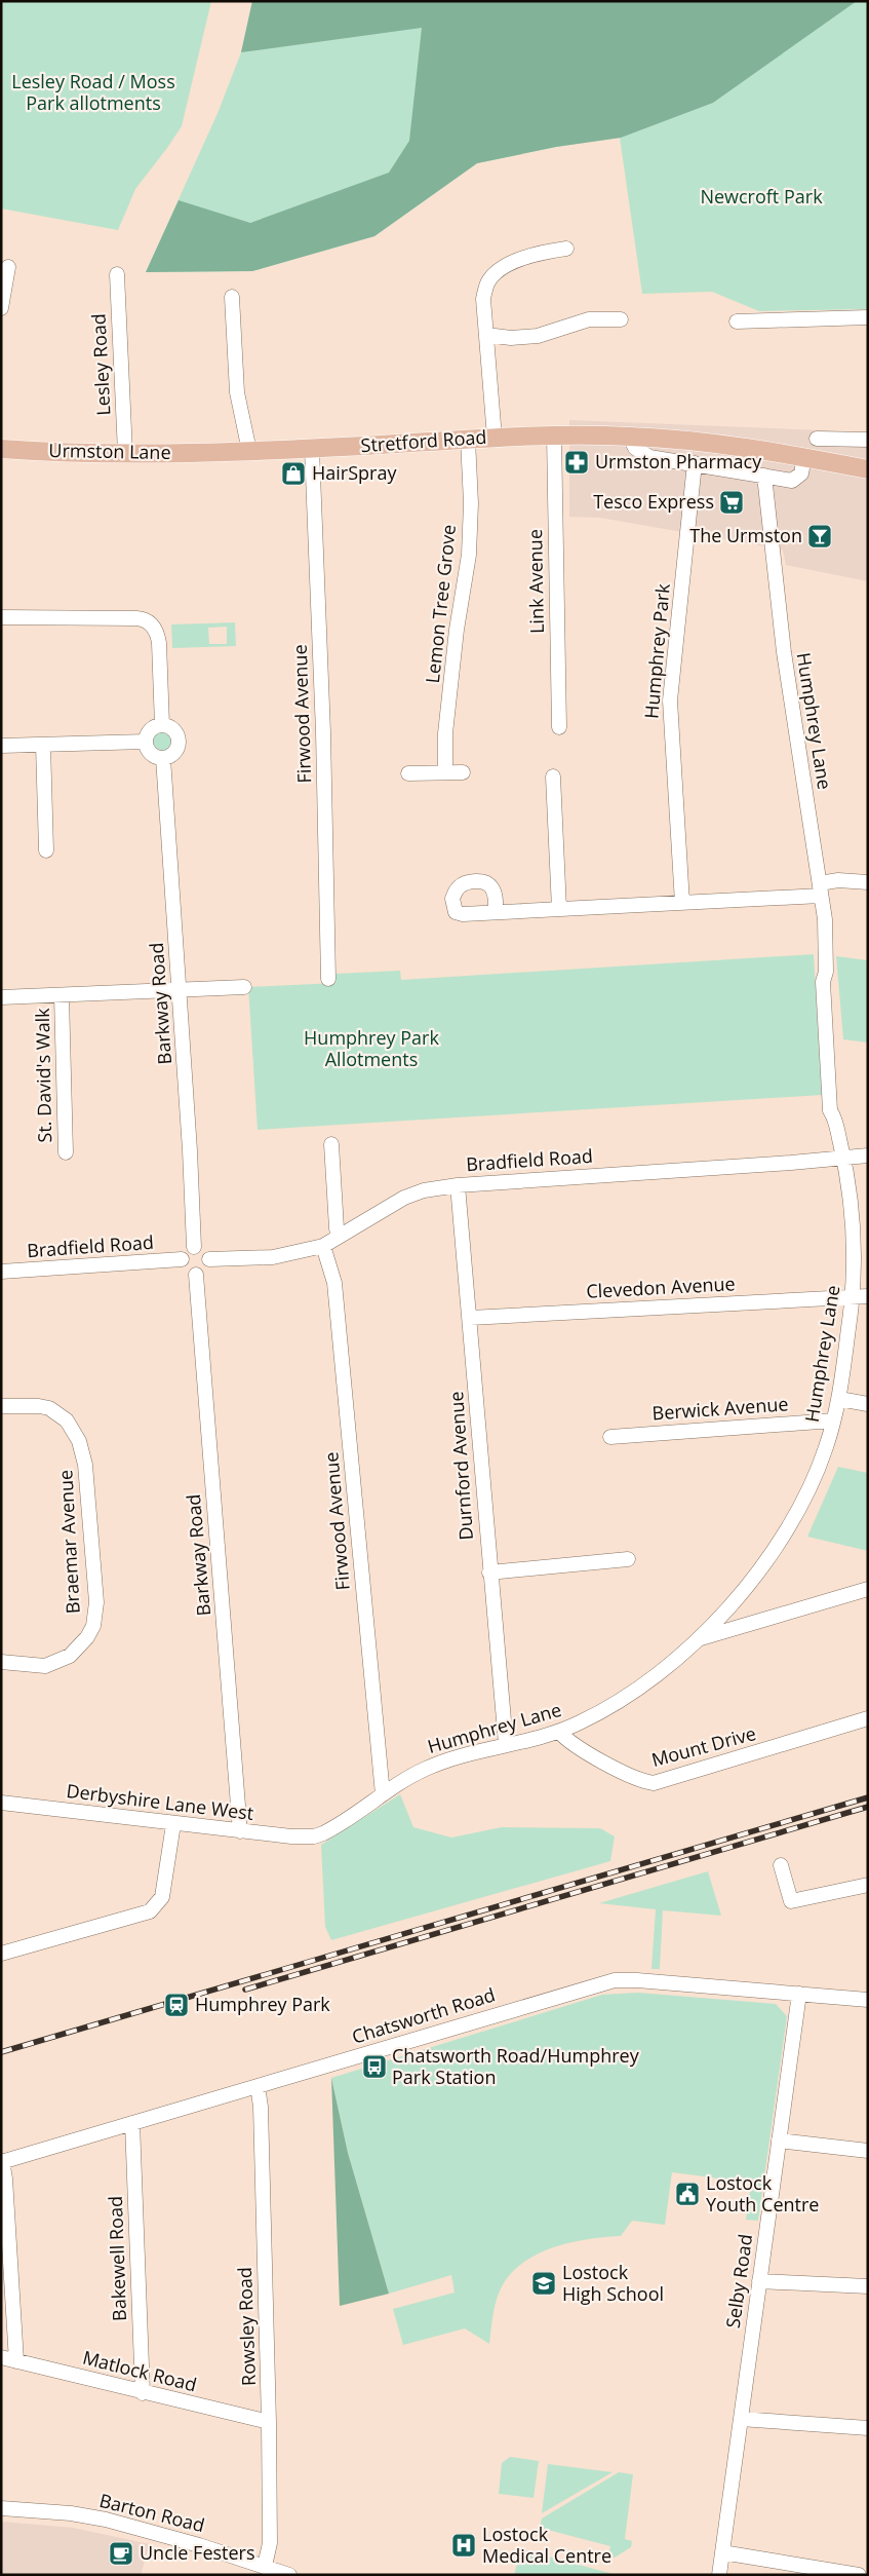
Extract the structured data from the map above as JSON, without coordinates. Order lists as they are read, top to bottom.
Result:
{
  "streets": {
    "main road": ["Stretford Road", "Urmston Lane"],
    "street": [
      "Lesley Road",
      "Link Avenue",
      "Lemon Tree Grove",
      "Humphrey Park",
      "Firwood Avenue",
      "Humphrey Lane",
      "Barkway Road",
      "St. David's Walk",
      "Bradfield Road",
      "Clevedon Avenue",
      "Berwick Avenue",
      "Durnford Avenue",
      "Braemar Avenue",
      "Mount Drive",
      "Derbyshire Lane West",
      "Chatsworth Road",
      "Bakewell Road",
      "Selby Road",
      "Rowsley Road",
      "Matlock Road",
      "Barton Road"
    ]
  },
  "crossings": [
    ["Lesley Road", "Urmston Lane"],
    ["Stretford Road", "Urmston Lane"],
    ["Stretford Road", "Link Avenue"],
    ["Stretford Road", "Lemon Tree Grove"],
    ["Stretford Road", "Firwood Avenue"],
    ["Firwood Avenue", "Humphrey Lane"],
    ["Firwood Avenue", "Bradfield Road"],
    ["Humphrey Lane", "Bradfield Road"],
    ["Humphrey Lane", "Clevedon Avenue"],
    ["Humphrey Lane", "Berwick Avenue"],
    ["Humphrey Lane", "Durnford Avenue"],
    ["Humphrey Lane", "Mount Drive"],
    ["Humphrey Lane", "Derbyshire Lane West"],
    ["Barkway Road", "Bradfield Road"],
    ["Barkway Road", "Derbyshire Lane West"],
    ["Bradfield Road", "Durnford Avenue"],
    ["Clevedon Avenue", "Durnford Avenue"],
    ["Chatsworth Road", "Bakewell Road"],
    ["Chatsworth Road", "Selby Road"],
    ["Chatsworth Road", "Rowsley Road"],
    ["Bakewell Road", "Matlock Road"],
    ["Rowsley Road", "Matlock Road"],
    ["Rowsley Road", "Barton Road"]
  ],
  "parks": ["Lesley Road / Moss Park allotments", "Newcroft Park", "Humphrey Park Allotments"],
  "places": {
    "pharmacy": ["Urmston Pharmacy"],
    "shop": ["HairSpray"],
    "supermarket": ["Tesco Express"],
    "bar": ["The Urmston"],
    "station": ["Humphrey Park"],
    "bus stop": ["Chatsworth Road/Humphrey Park Station"],
    "public building": ["Lostock Youth Centre"],
    "school or university": ["Lostock High School"],
    "hospital": ["Lostock Medical Centre"],
    "cafe": ["Uncle Festers"]
  }
}
